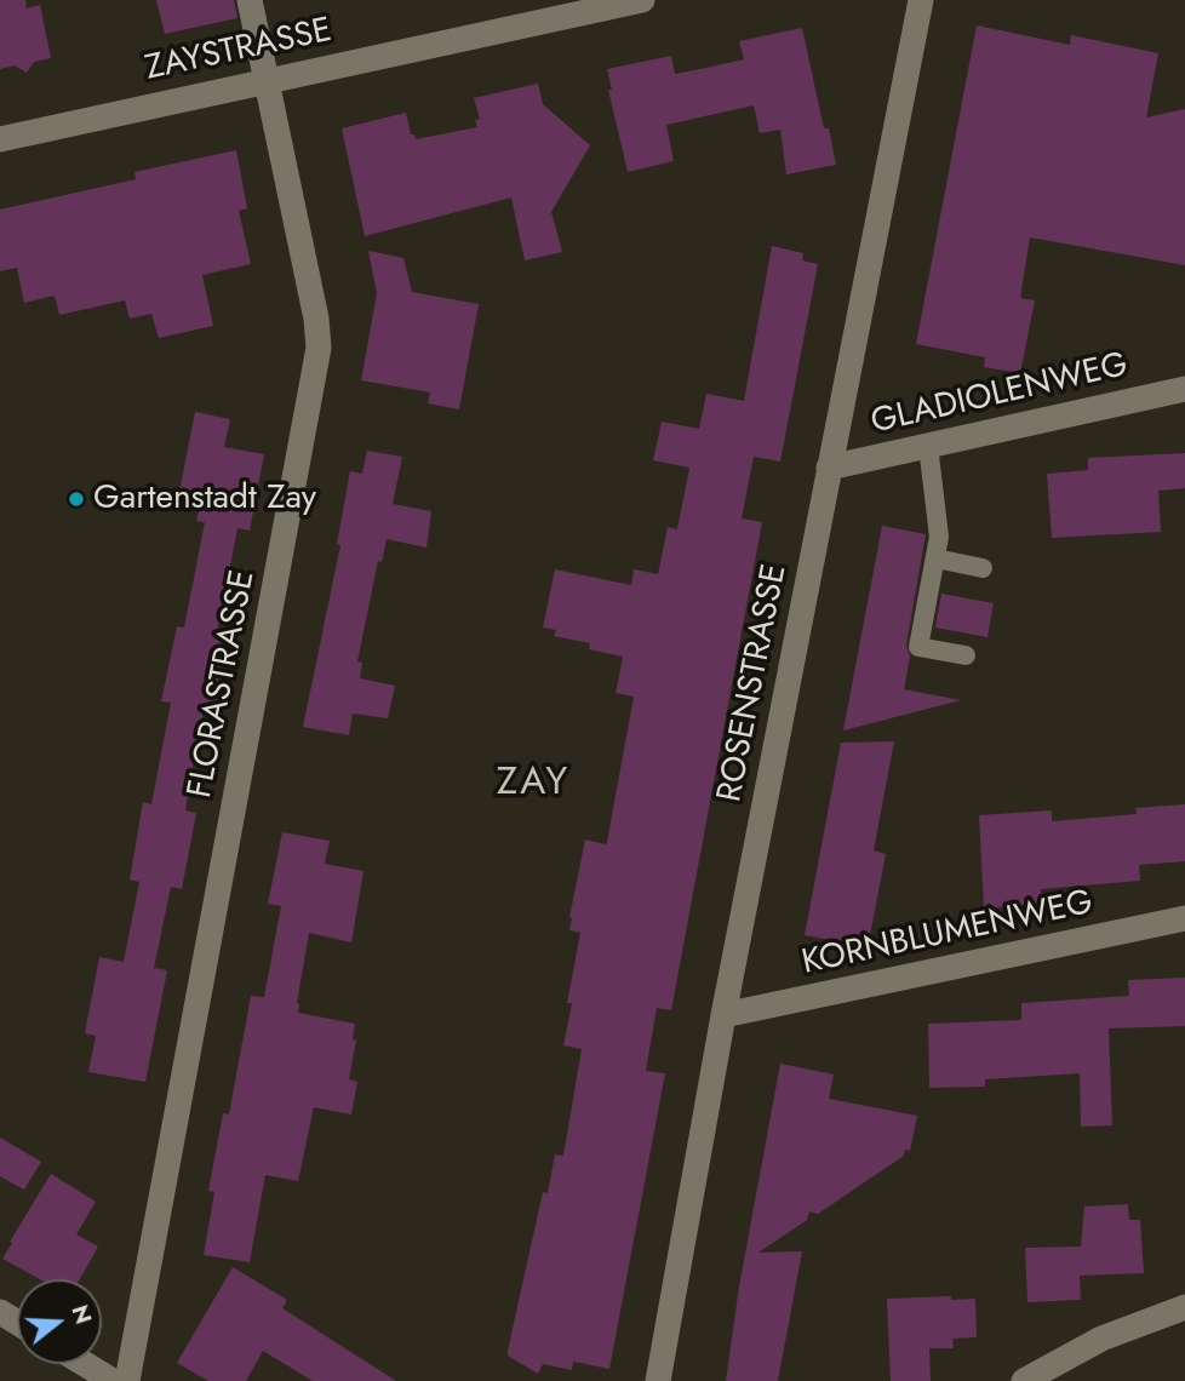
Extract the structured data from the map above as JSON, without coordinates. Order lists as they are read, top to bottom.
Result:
{
  "streets": {
    "street": [
      "ZAYSTRASSE",
      "GLADIOLENWEG",
      "ROSENSTRASSE",
      "FLORASTRASSE",
      "KORNBLUMENWEG"
    ]
  },
  "crossings": [
    ["ZAYSTRASSE", "FLORASTRASSE"],
    ["GLADIOLENWEG", "ROSENSTRASSE"],
    ["ROSENSTRASSE", "KORNBLUMENWEG"]
  ],
  "districts": ["ZAY"],
  "places": ["Gartenstadt Zay"],
  "north": "right"
}
